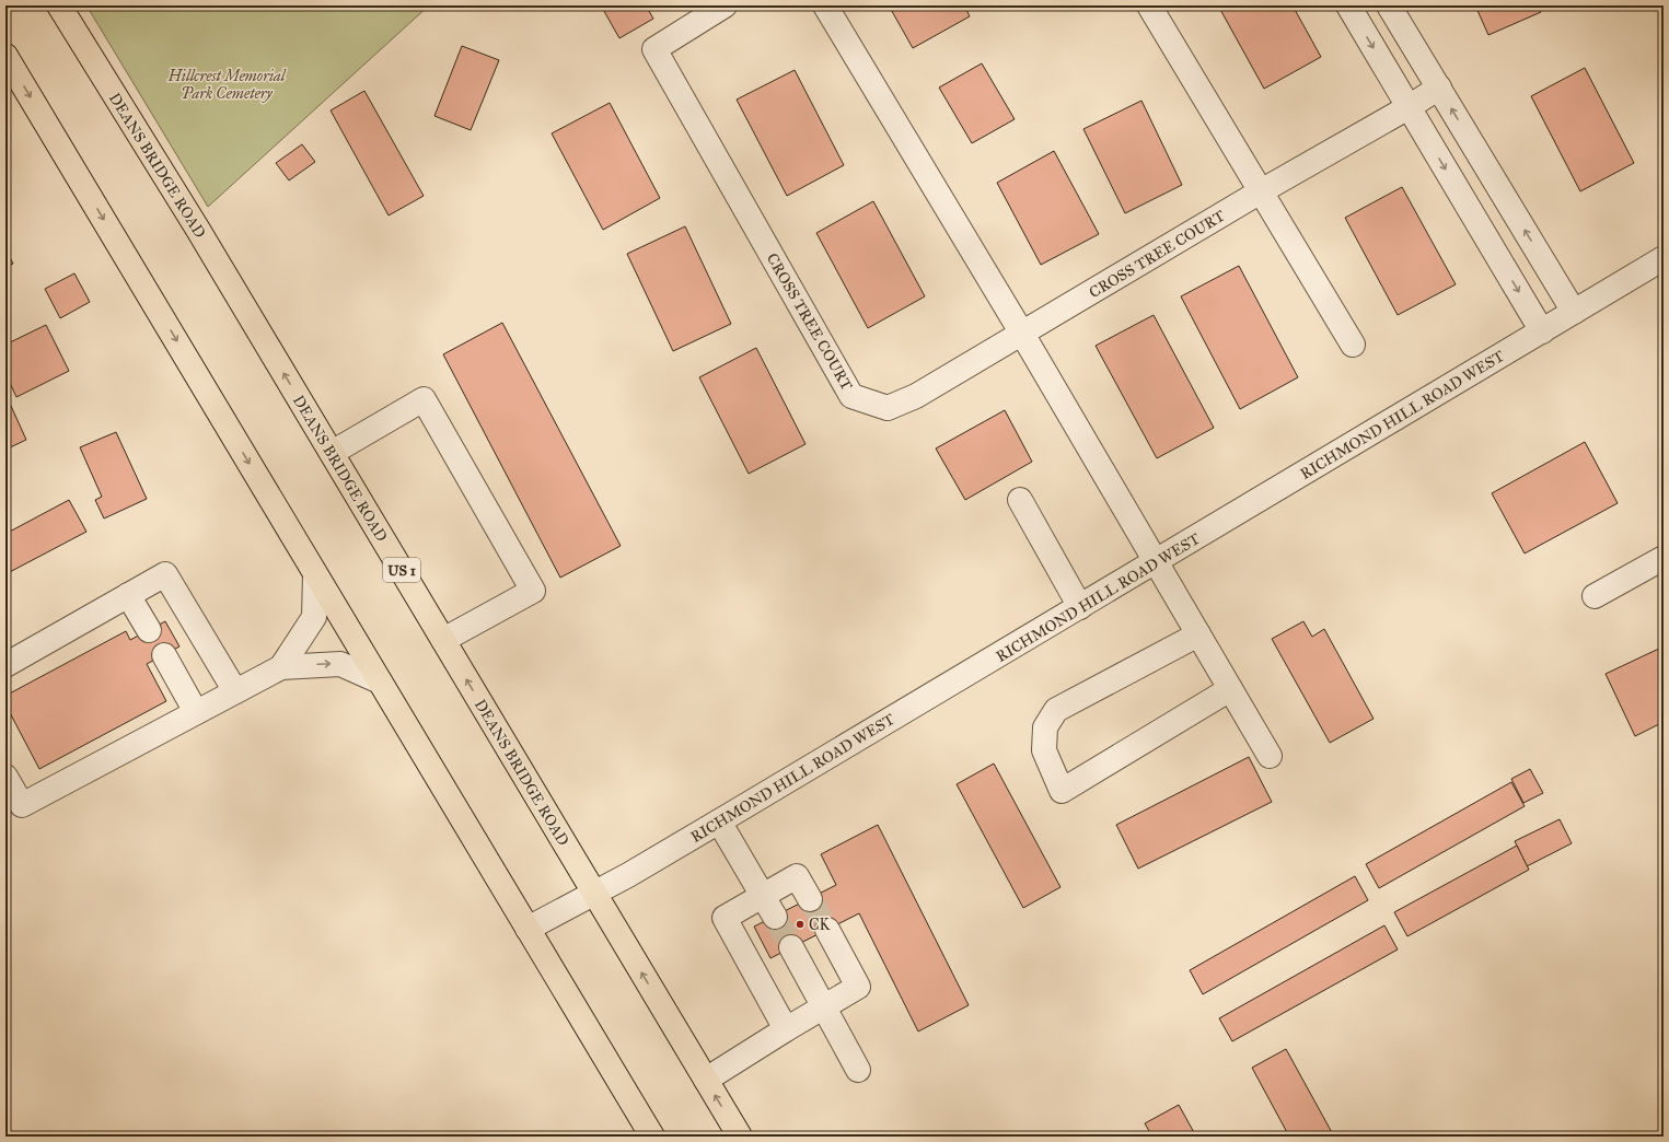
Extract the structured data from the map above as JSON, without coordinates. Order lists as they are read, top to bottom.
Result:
{
  "streets": {
    "highway": ["DEANS BRIDGE ROAD", "US 1"],
    "street": ["CROSS TREE COURT", "RICHMOND HILL ROAD WEST"]
  },
  "crossings": [
    ["DEANS BRIDGE ROAD", "RICHMOND HILL ROAD WEST"]
  ],
  "parks": ["Hillcrest Memorial Park Cemetery"],
  "places": ["CK"]
}
